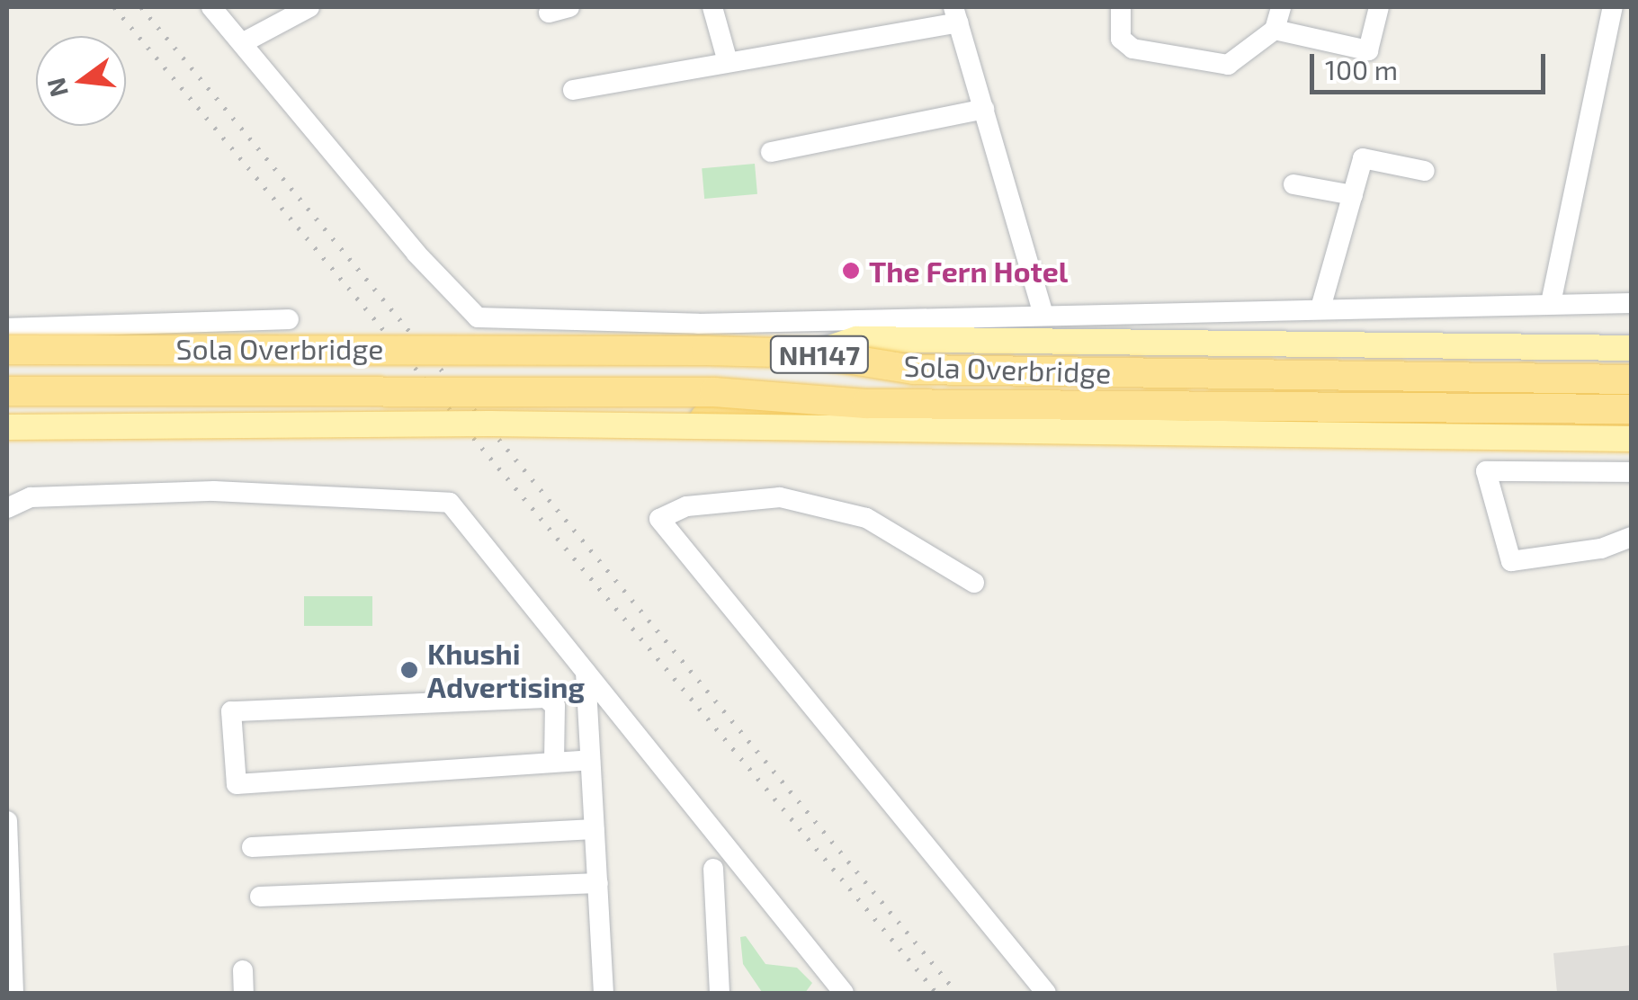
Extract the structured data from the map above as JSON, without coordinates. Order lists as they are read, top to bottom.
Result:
{
  "streets": {
    "highway": ["Sola Overbridge", "NH147"]
  },
  "places": ["The Fern Hotel", "Khushi Advertising"],
  "scale_bar": "100 m",
  "north": "left"
}
